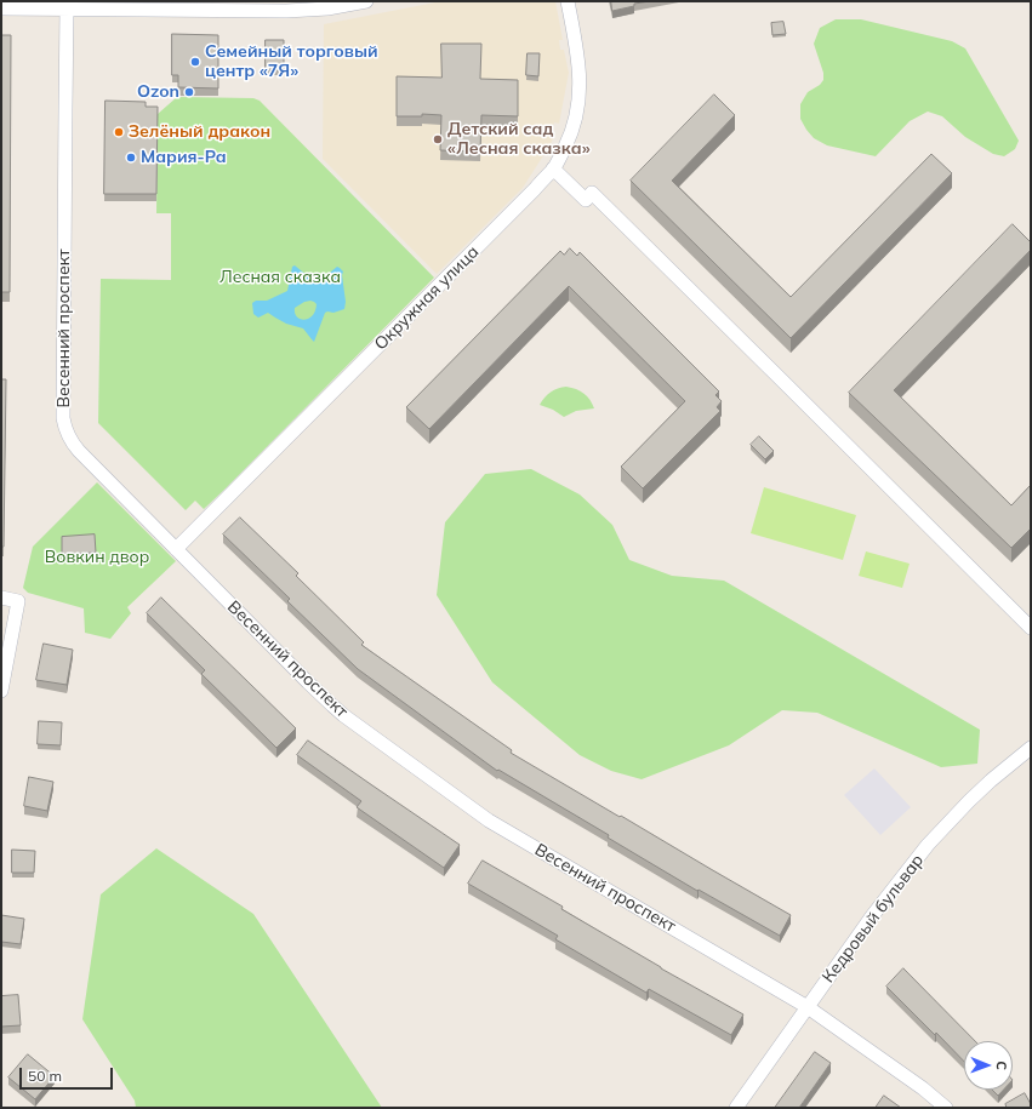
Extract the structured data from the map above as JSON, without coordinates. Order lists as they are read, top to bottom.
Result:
{
  "streets": {
    "street": ["Окружная улица", "Весенний проспект", "Кедровый бульвар"]
  },
  "crossings": [
    ["Окружная улица", "Весенний проспект"],
    ["Весенний проспект", "Кедровый бульвар"]
  ],
  "parks": ["Лесная сказка", "Вовкин двор"],
  "places": [
    "Семейный торговый центр «7Я»",
    "Ozon",
    "Зелёный дракон",
    "Детский сад «Лесная сказка»",
    "Мария-Ра"
  ],
  "scale_bar": "50 m",
  "north": "right"
}
